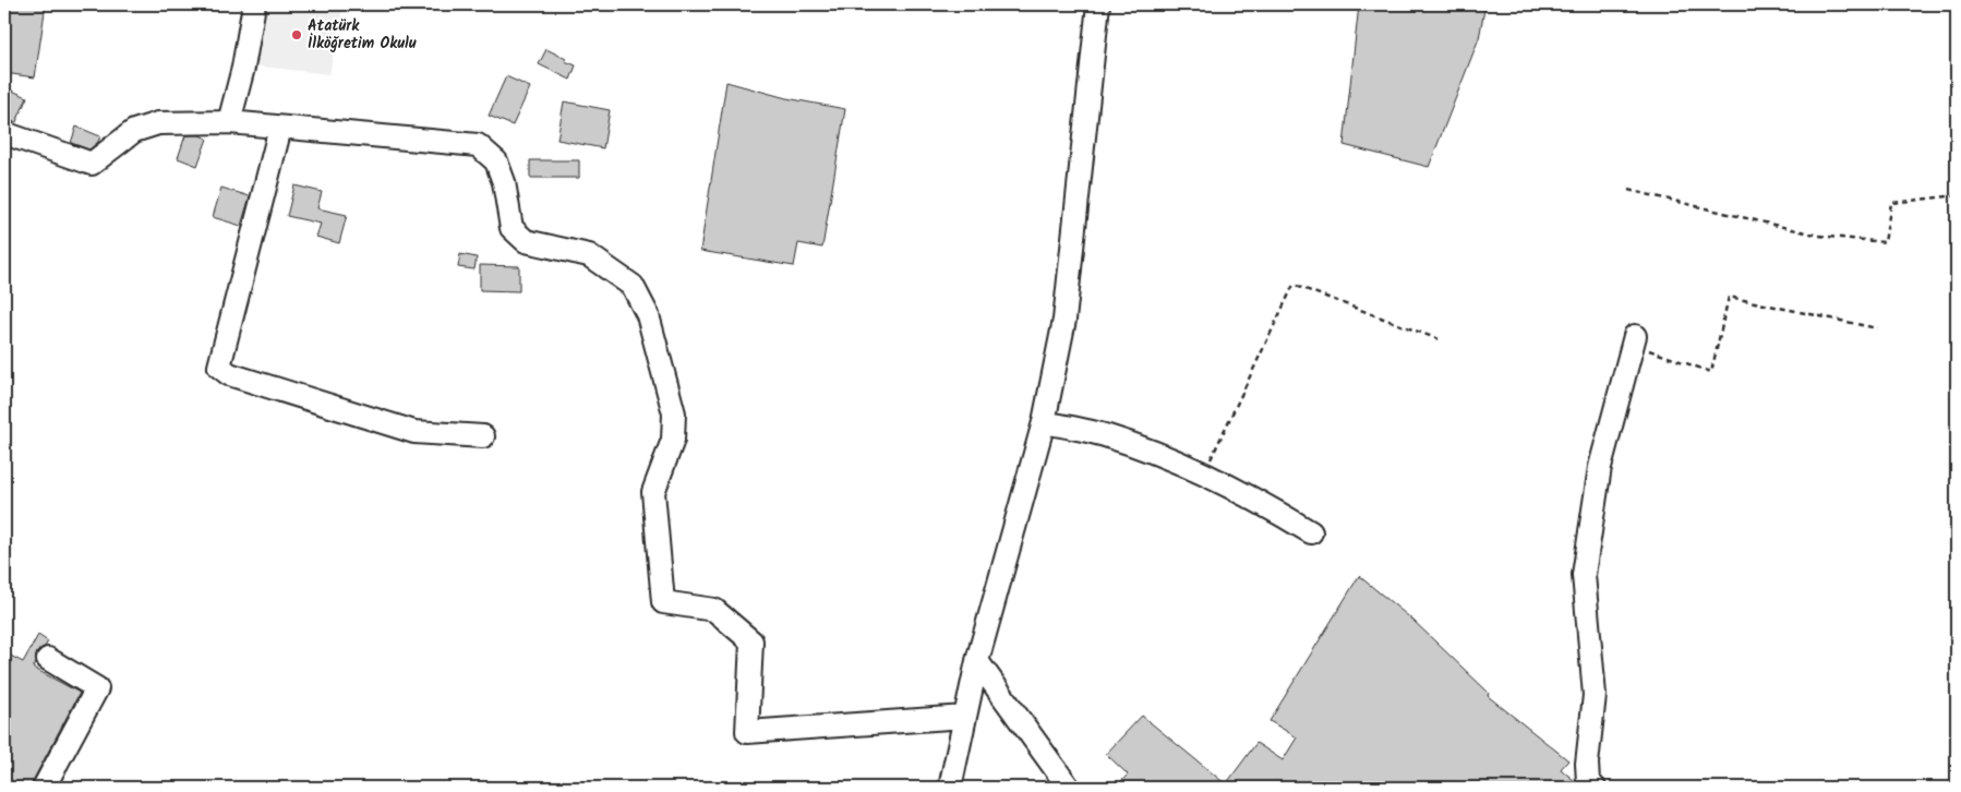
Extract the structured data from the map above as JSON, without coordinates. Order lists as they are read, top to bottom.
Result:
{
  "places": ["Atatürk İlköğretim Okulu"]
}
